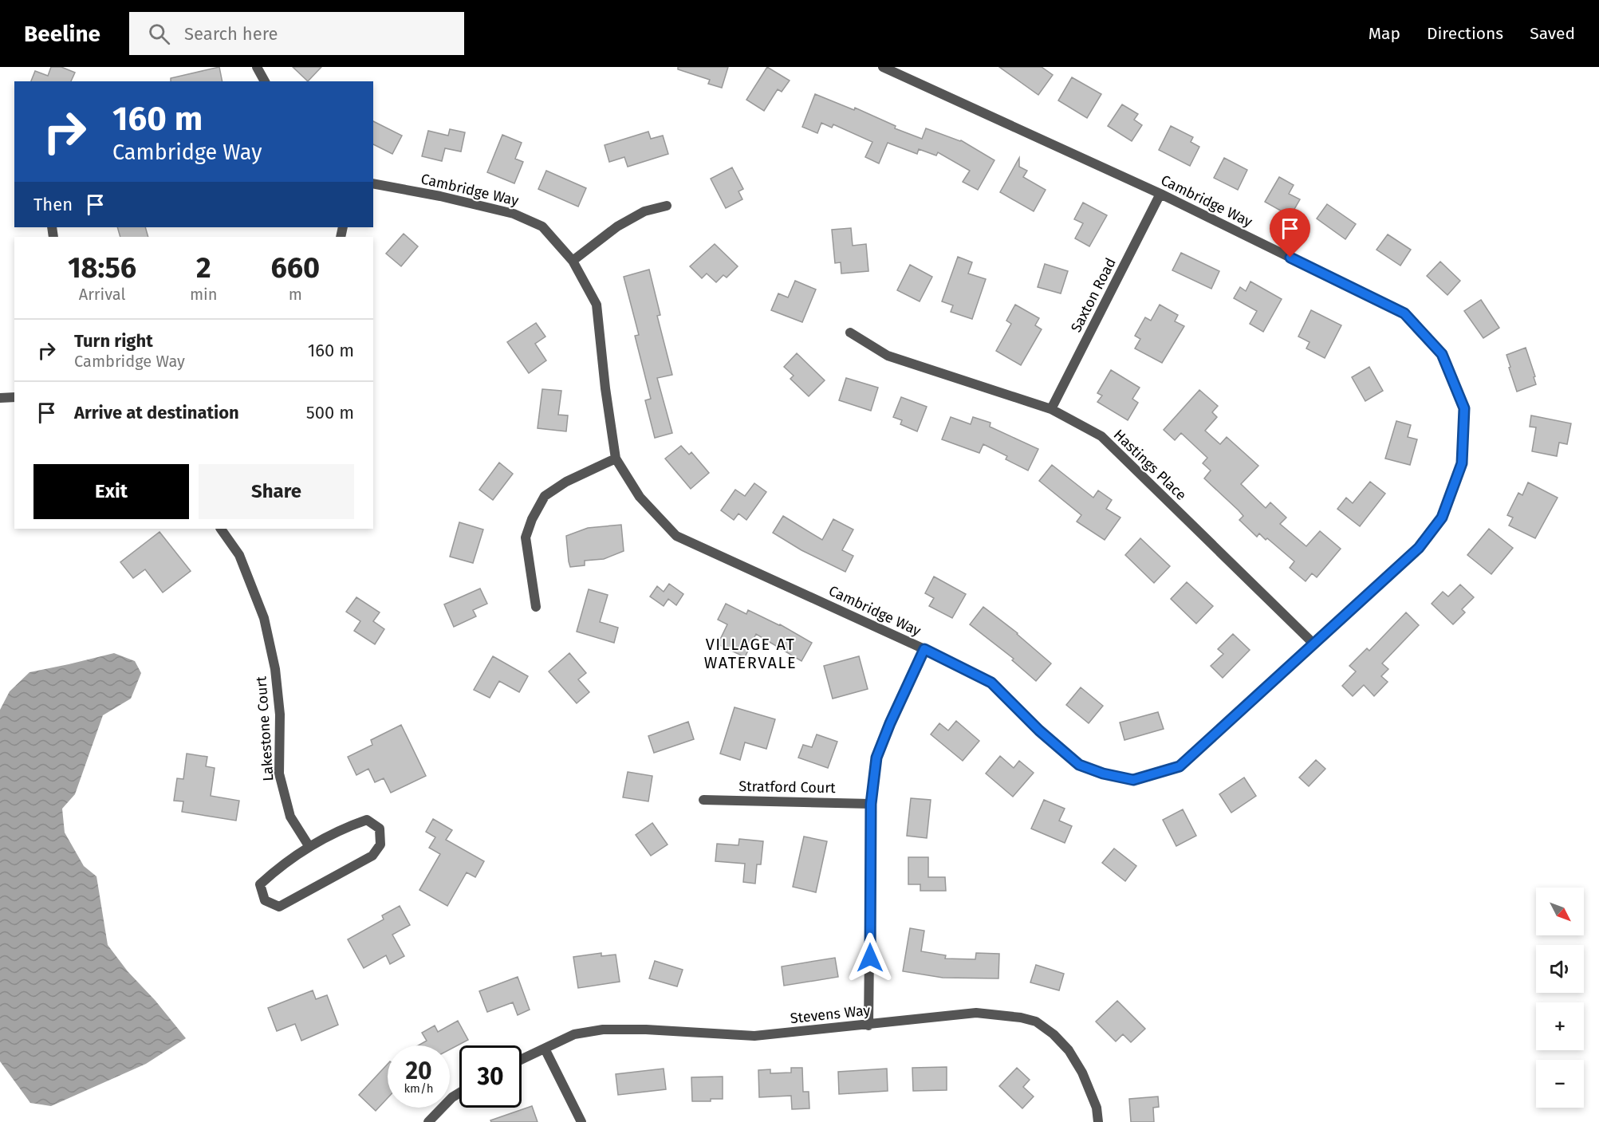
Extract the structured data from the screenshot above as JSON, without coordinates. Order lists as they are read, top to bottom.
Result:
{
  "streets": {
    "street": [
      "Cambridge Way",
      "Saxton Road",
      "Hastings Place",
      "Lakestone Court",
      "Stratford Court",
      "Stevens Way"
    ]
  },
  "crossings": [
    ["Cambridge Way", "Saxton Road"],
    ["Cambridge Way", "Hastings Place"],
    ["Saxton Road", "Hastings Place"]
  ],
  "districts": ["VILLAGE AT WATERVALE"],
  "north": "bottom right",
  "page": {
    "header": "Beeline",
    "search": "Search here",
    "nav": ["Map", "Directions", "Saved"],
    "turn": ["160 m", "Cambridge Way"],
    "then": "Then",
    "eta": [
      "18:56",
      "Arrival",
      "2",
      "min",
      "660",
      "m"
    ],
    "list": [
      {
        "name": "Turn right",
        "note": "Cambridge Way",
        "value": "160 m"
      },
      {
        "name": "Arrive at destination",
        "value": "500 m"
      }
    ],
    "buttons": ["Exit", "Share"],
    "map_buttons": ["+", "−"],
    "speed": "20 km/h",
    "limit": "30"
  }
}
